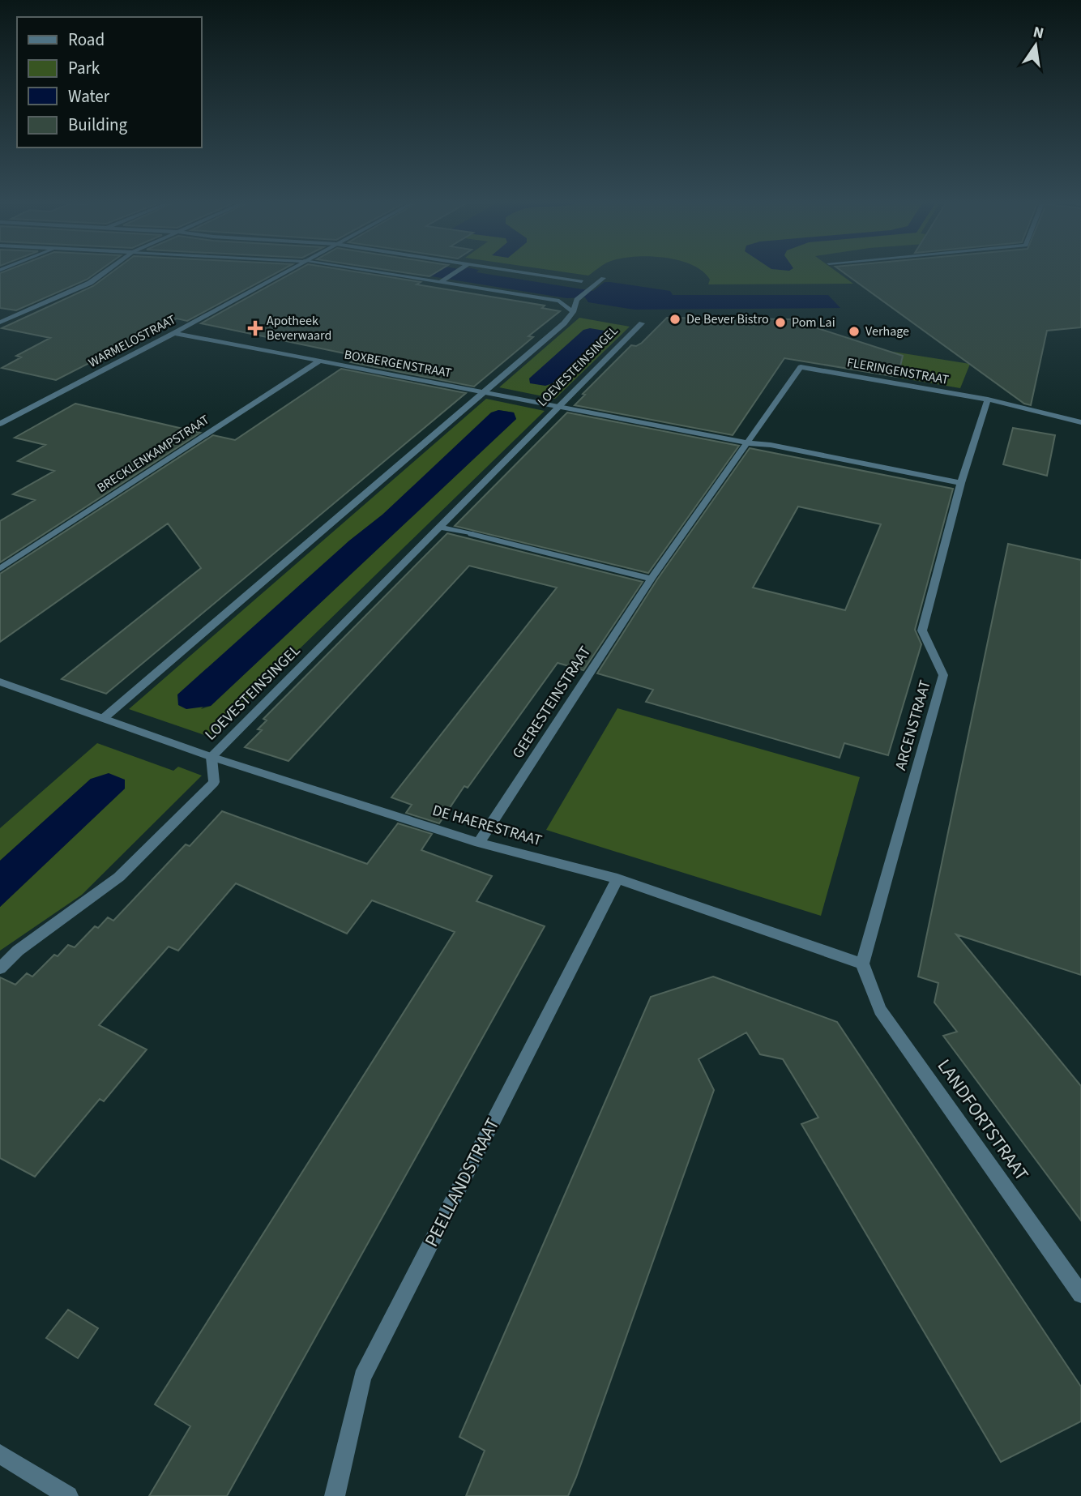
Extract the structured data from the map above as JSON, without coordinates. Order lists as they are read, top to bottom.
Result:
{
  "streets": {
    "street": [
      "WARMELOSTRAAT",
      "BOXBERGENSTRAAT",
      "LOEVESTEINSINGEL",
      "FLERINGENSTRAAT",
      "BRECKLENKAMPSTRAAT",
      "GEERESTEINSTRAAT",
      "ARCENSTRAAT",
      "DE HAERESTRAAT",
      "LANDFORTSTRAAT",
      "PEELLANDSTRAAT"
    ]
  },
  "crossings": [
    ["WARMELOSTRAAT", "BOXBERGENSTRAAT"],
    ["BOXBERGENSTRAAT", "LOEVESTEINSINGEL"],
    ["BOXBERGENSTRAAT", "BRECKLENKAMPSTRAAT"],
    ["LOEVESTEINSINGEL", "DE HAERESTRAAT"],
    ["FLERINGENSTRAAT", "GEERESTEINSTRAAT"],
    ["FLERINGENSTRAAT", "ARCENSTRAAT"],
    ["GEERESTEINSTRAAT", "DE HAERESTRAAT"],
    ["ARCENSTRAAT", "DE HAERESTRAAT"],
    ["ARCENSTRAAT", "LANDFORTSTRAAT"],
    ["DE HAERESTRAAT", "LANDFORTSTRAAT"],
    ["DE HAERESTRAAT", "PEELLANDSTRAAT"]
  ],
  "places": {
    "other": ["De Bever Bistro", "Pom Lai", "Verhage"],
    "health": ["Apotheek Beverwaard"]
  },
  "legend": [
    "Road",
    "Park",
    "Water",
    "Building"
  ],
  "north": "top"
}
